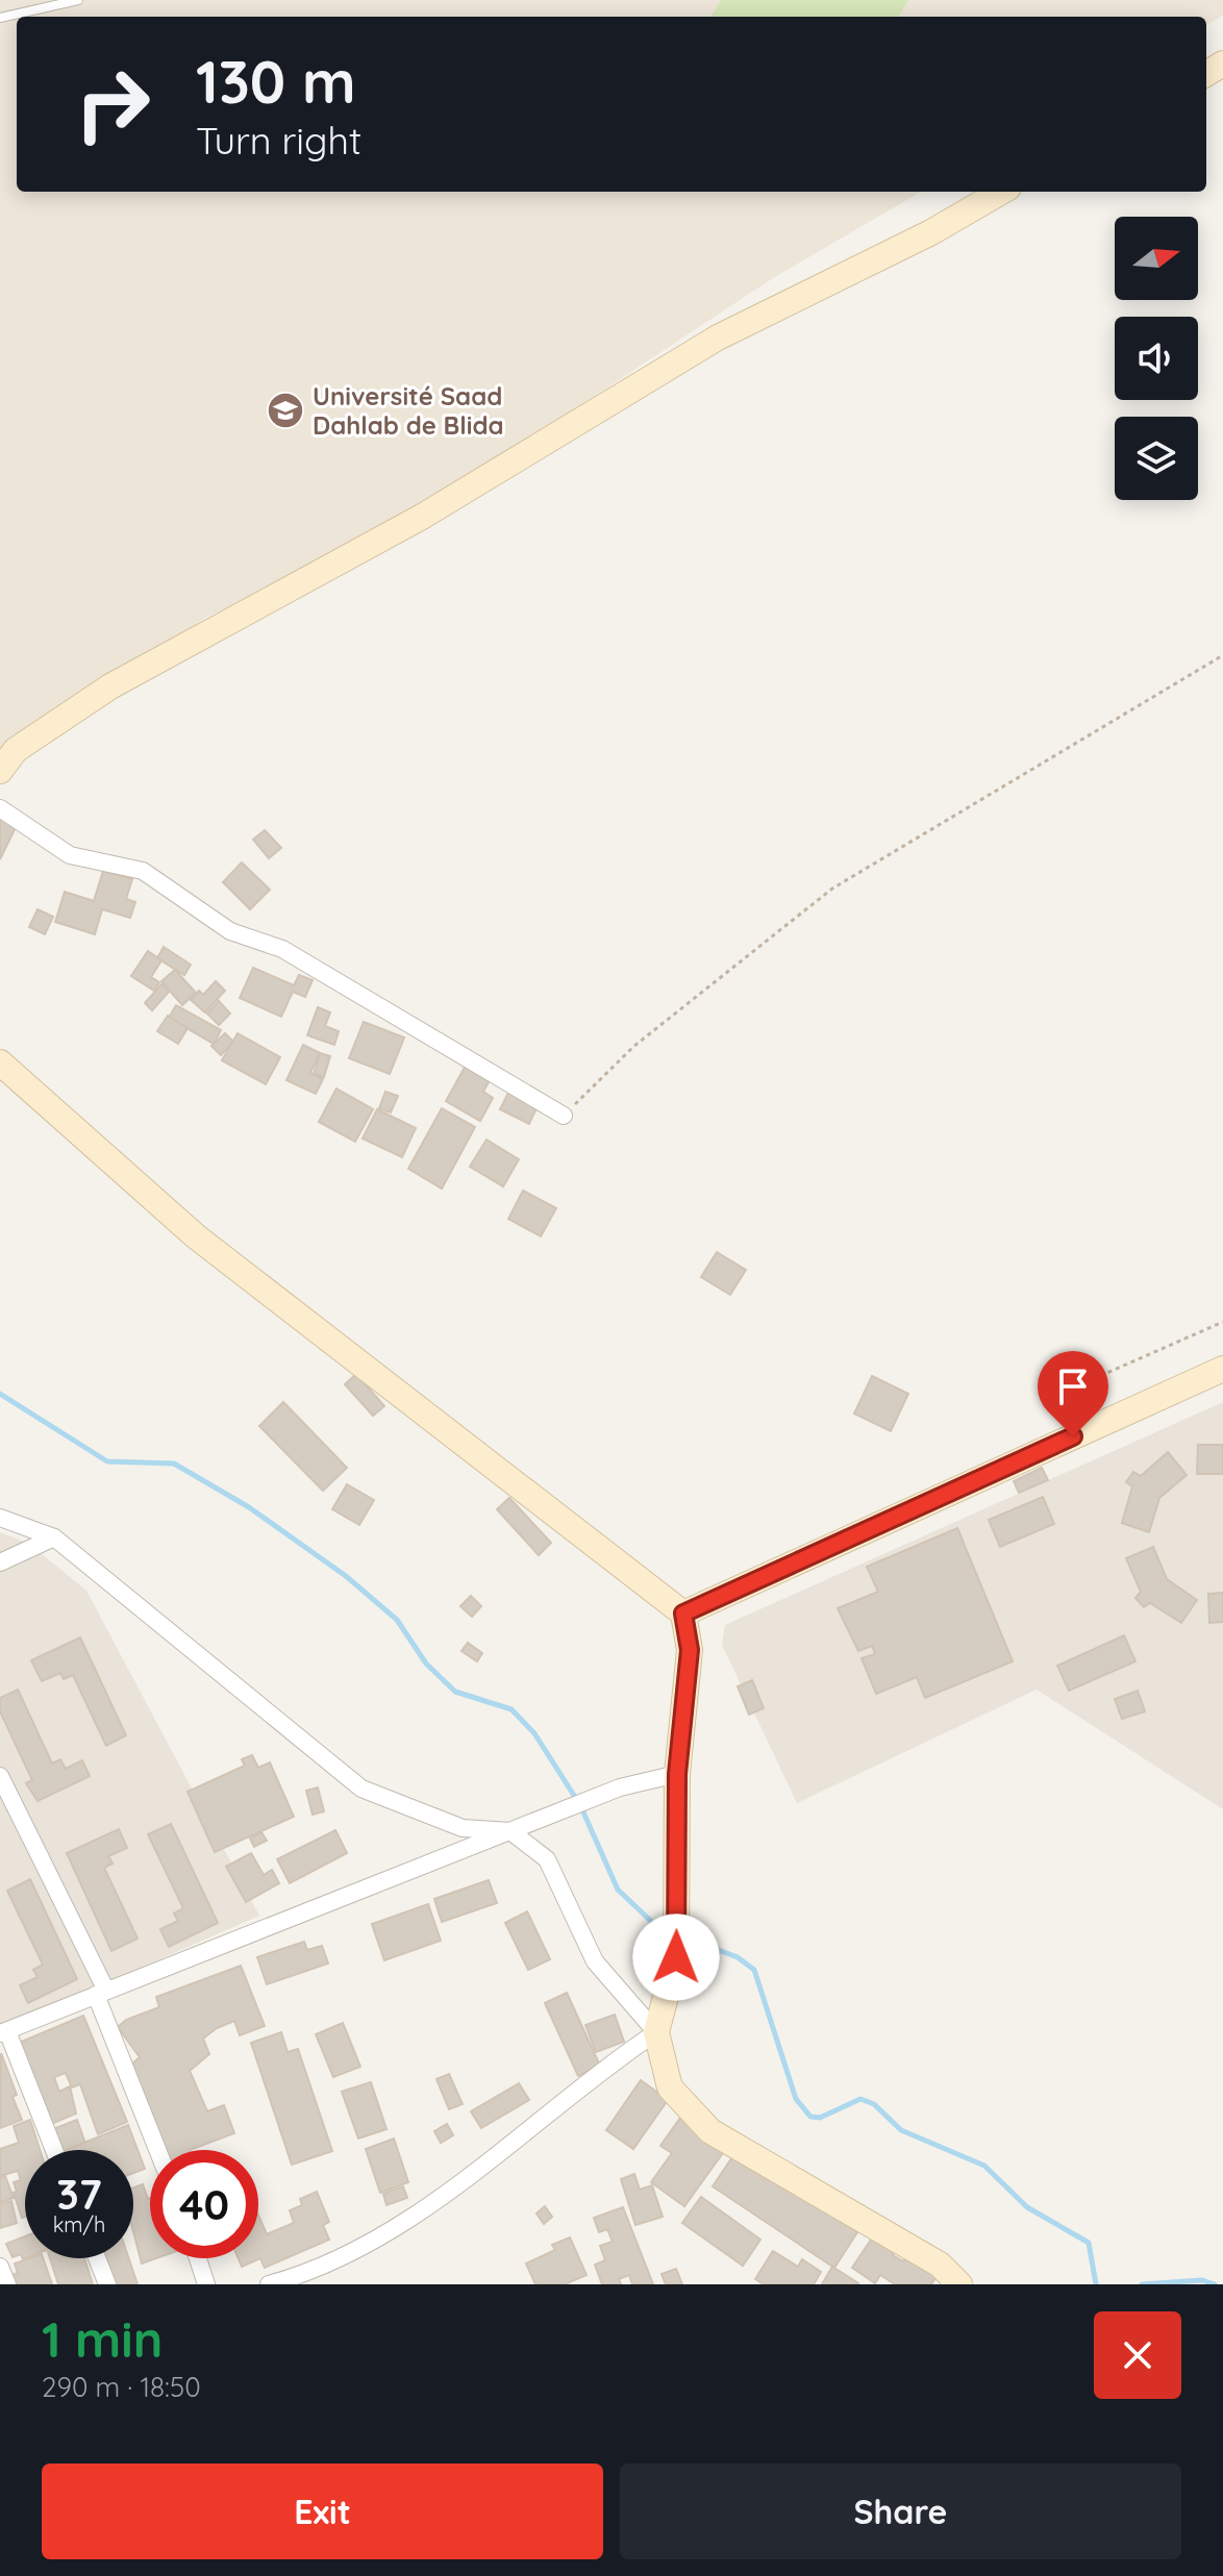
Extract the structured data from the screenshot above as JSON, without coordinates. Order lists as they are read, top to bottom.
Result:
{
  "places": {
    "school or university": ["Université Saad Dahlab de Blida"]
  },
  "north": "right",
  "page": {
    "turn": ["130 m", "Turn right"],
    "speed": "37 km/h",
    "limit": "40",
    "heading": ["1 min", "290 m · 18:50"],
    "buttons": ["Exit", "Share"]
  }
}
